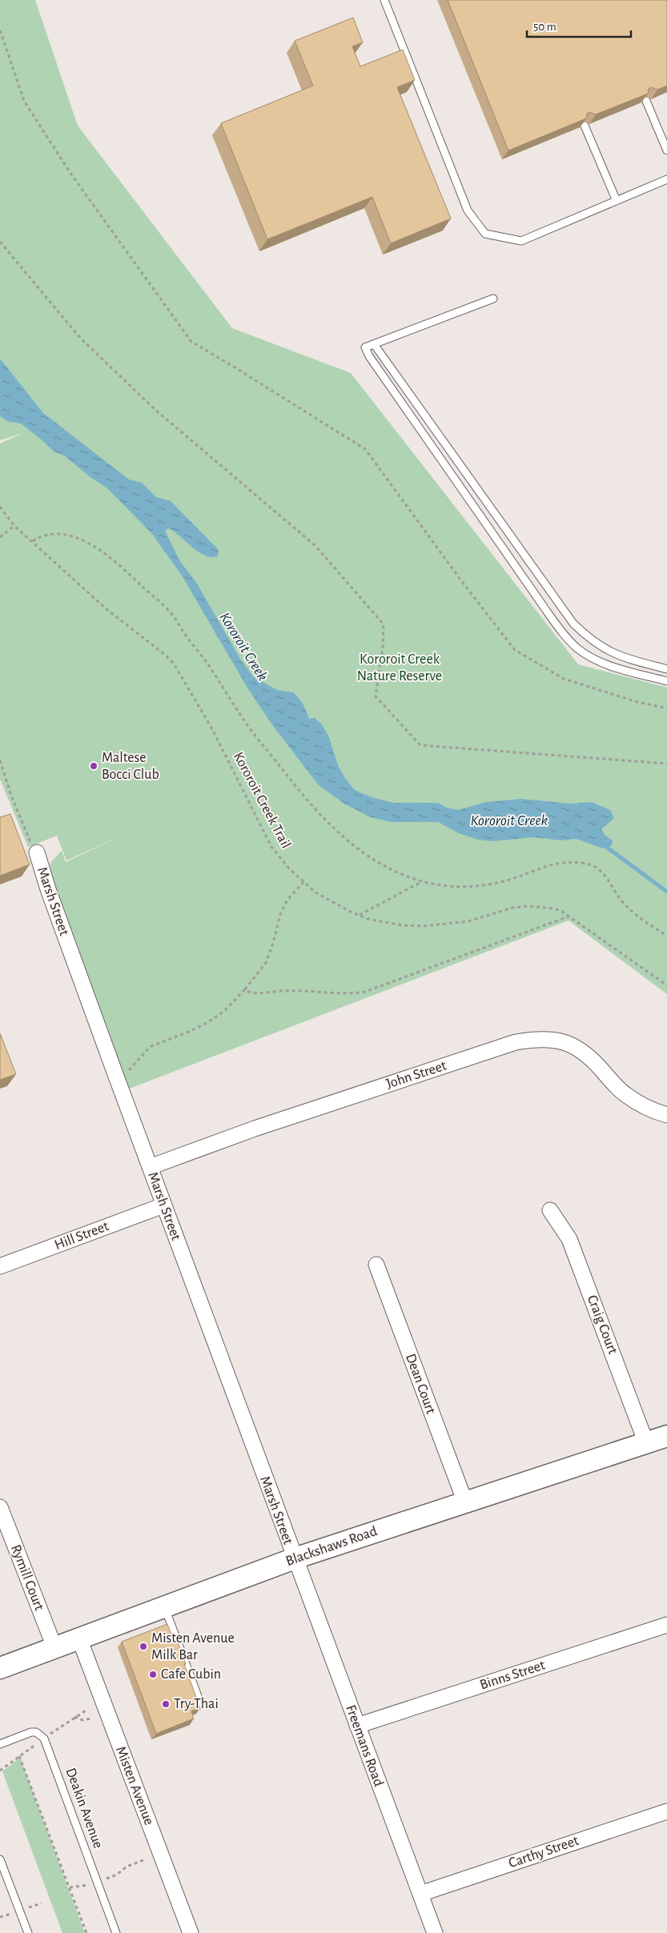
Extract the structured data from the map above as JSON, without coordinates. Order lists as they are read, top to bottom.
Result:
{
  "streets": {
    "main road": ["Blackshaws Road"],
    "street": [
      "Marsh Street",
      "John Street",
      "Hill Street",
      "Craig Court",
      "Dean Court",
      "Rymill Court",
      "Binns Street",
      "Freemans Road",
      "Misten Avenue",
      "Carthy Street"
    ],
    "lane": ["Deakin Avenue"],
    "path": ["Kororoit Creek Trail"]
  },
  "crossings": [
    ["Marsh Street", "John Street"],
    ["Marsh Street", "Hill Street"],
    ["Marsh Street", "Blackshaws Road"],
    ["Marsh Street", "Freemans Road"],
    ["Craig Court", "Blackshaws Road"],
    ["Dean Court", "Blackshaws Road"],
    ["Blackshaws Road", "Rymill Court"],
    ["Blackshaws Road", "Freemans Road"],
    ["Blackshaws Road", "Misten Avenue"],
    ["Binns Street", "Freemans Road"],
    ["Freemans Road", "Carthy Street"]
  ],
  "water": ["Kororoit Creek"],
  "parks": ["Kororoit Creek Nature Reserve"],
  "places": [
    "Maltese Bocci Club",
    "Misten Avenue Milk Bar",
    "Cafe Cubin",
    "Try-Thai"
  ],
  "scale_bar": "50 m"
}
